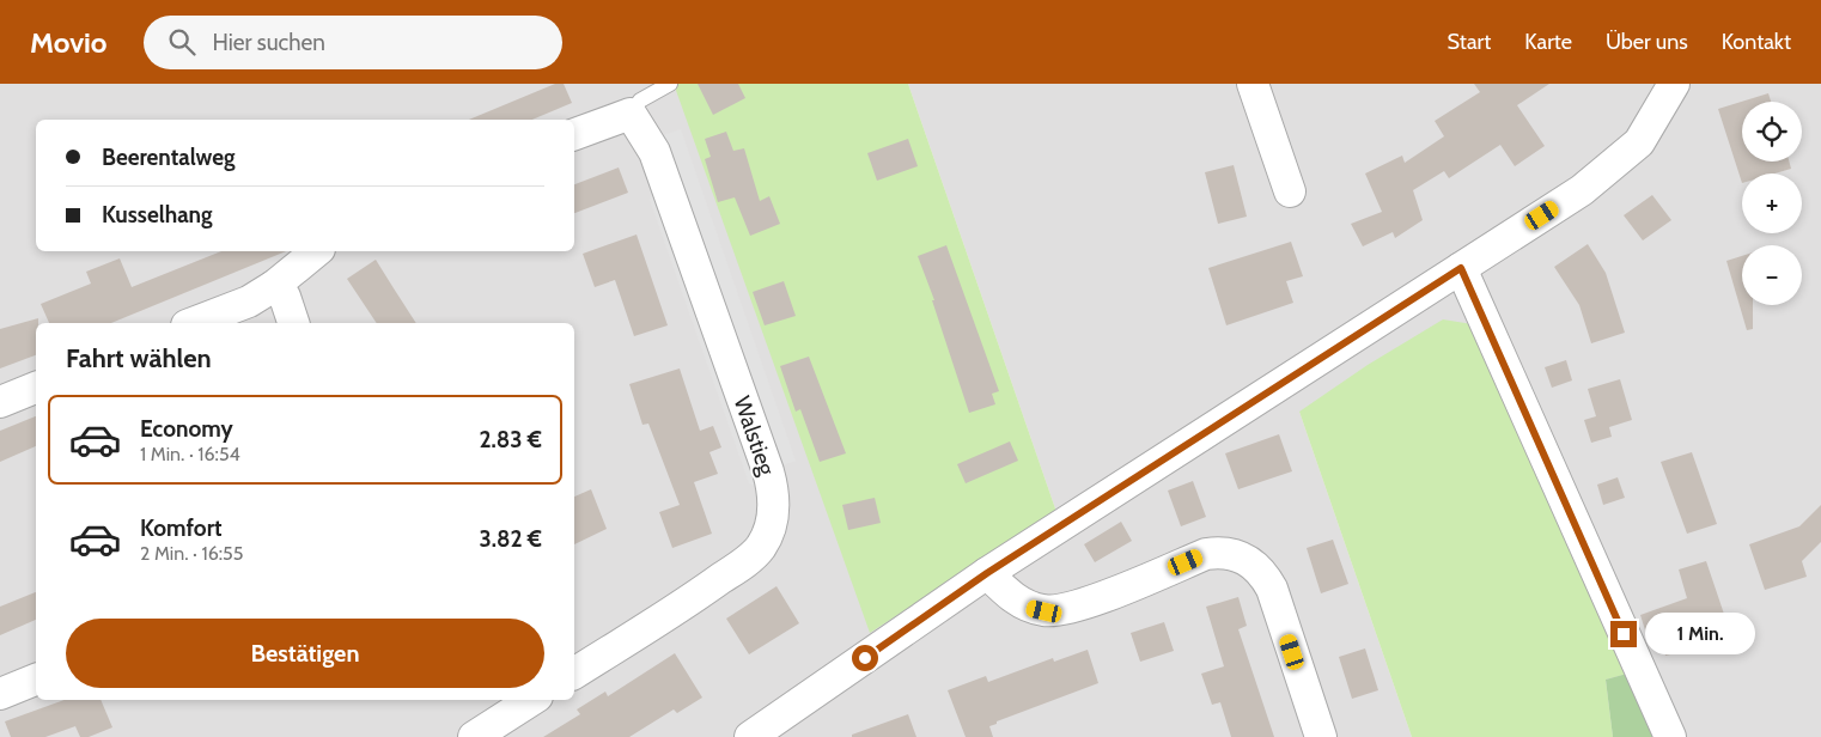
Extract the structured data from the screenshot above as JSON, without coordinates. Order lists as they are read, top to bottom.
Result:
{
  "streets": {
    "street": ["Walstieg"]
  },
  "page": {
    "header": "Movio",
    "search": "Hier suchen",
    "nav": [
      "Start",
      "Karte",
      "Über uns",
      "Kontakt"
    ],
    "map_buttons": ["+", "−"],
    "banner": ["Beerentalweg", "Kusselhang"],
    "heading": "Fahrt wählen",
    "list": [
      {
        "name": "Economy",
        "note": "1 Min. · 16:54",
        "value": "2.83 €"
      },
      {
        "name": "Komfort",
        "note": "2 Min. · 16:55",
        "value": "3.82 €"
      }
    ],
    "buttons": "Bestätigen",
    "bubble": "1 Min."
  }
}
